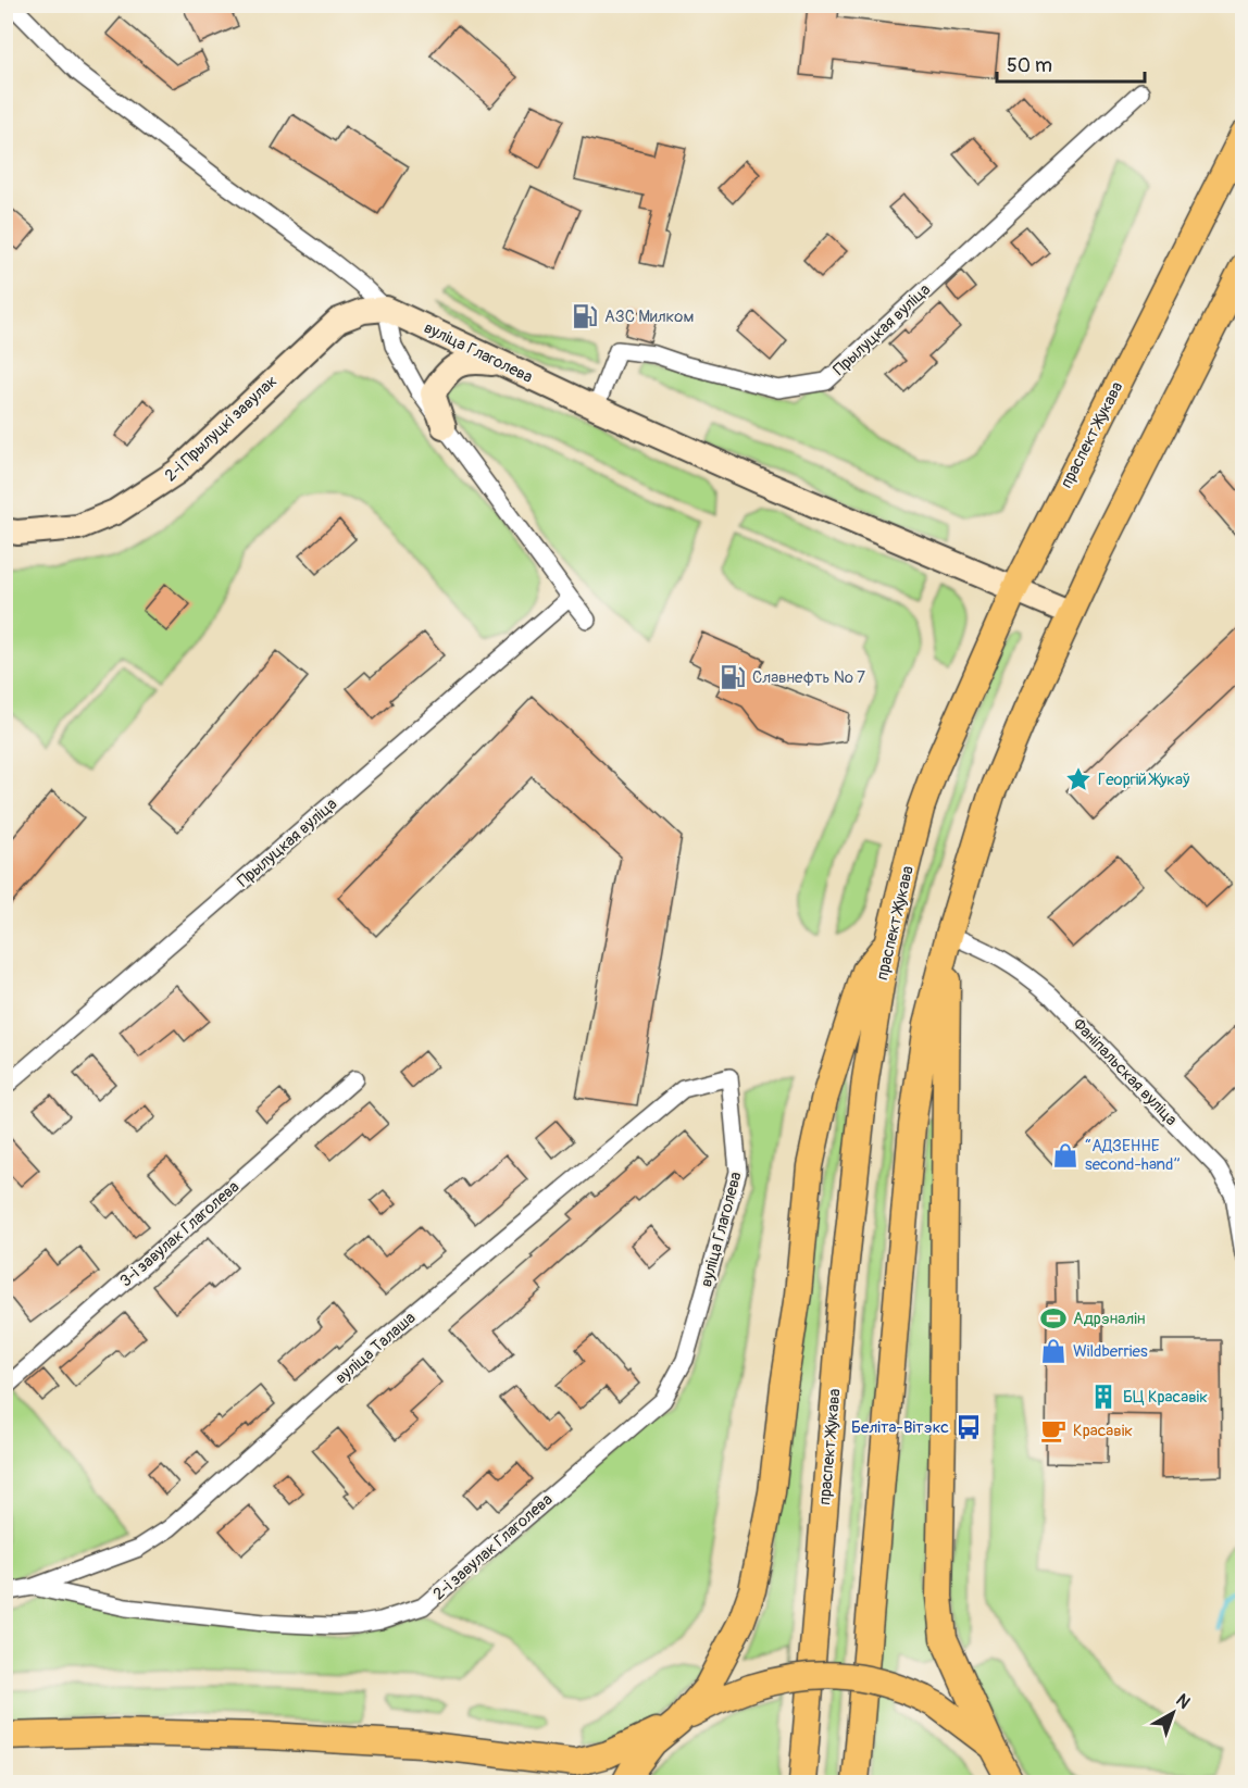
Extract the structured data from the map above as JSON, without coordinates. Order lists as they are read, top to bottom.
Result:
{
  "streets": {
    "main road": ["праспект Жукава"],
    "street": [
      "Прылуцкая вуліца",
      "вуліца Глаголева",
      "2-і Прылуцкі завулак",
      "Фаніпальская вуліца",
      "3-і завулак Глаголева",
      "вуліца Талаша",
      "2-і завулак Глаголева"
    ]
  },
  "crossings": [
    ["Прылуцкая вуліца", "вуліца Глаголева"],
    ["вуліца Глаголева", "2-і Прылуцкі завулак"],
    ["вуліца Глаголева", "праспект Жукава"],
    ["вуліца Глаголева", "вуліца Талаша"],
    ["вуліца Глаголева", "2-і завулак Глаголева"],
    ["вуліца Талаша", "2-і завулак Глаголева"]
  ],
  "places": {
    "fuel station": ["АЗС Милком", "Славнефть № 7"],
    "place": ["Георгій Жукаў"],
    "shop": ["“АДЗЕННЕ second-hand”", "Wildberries"],
    "sports": ["Адрэналін"],
    "building": ["БЦ Красавік"],
    "bus stop": ["Беліта-Вітэкс"],
    "cafe": ["Красавік"]
  },
  "scale_bar": "50 m",
  "north": "top right"
}
